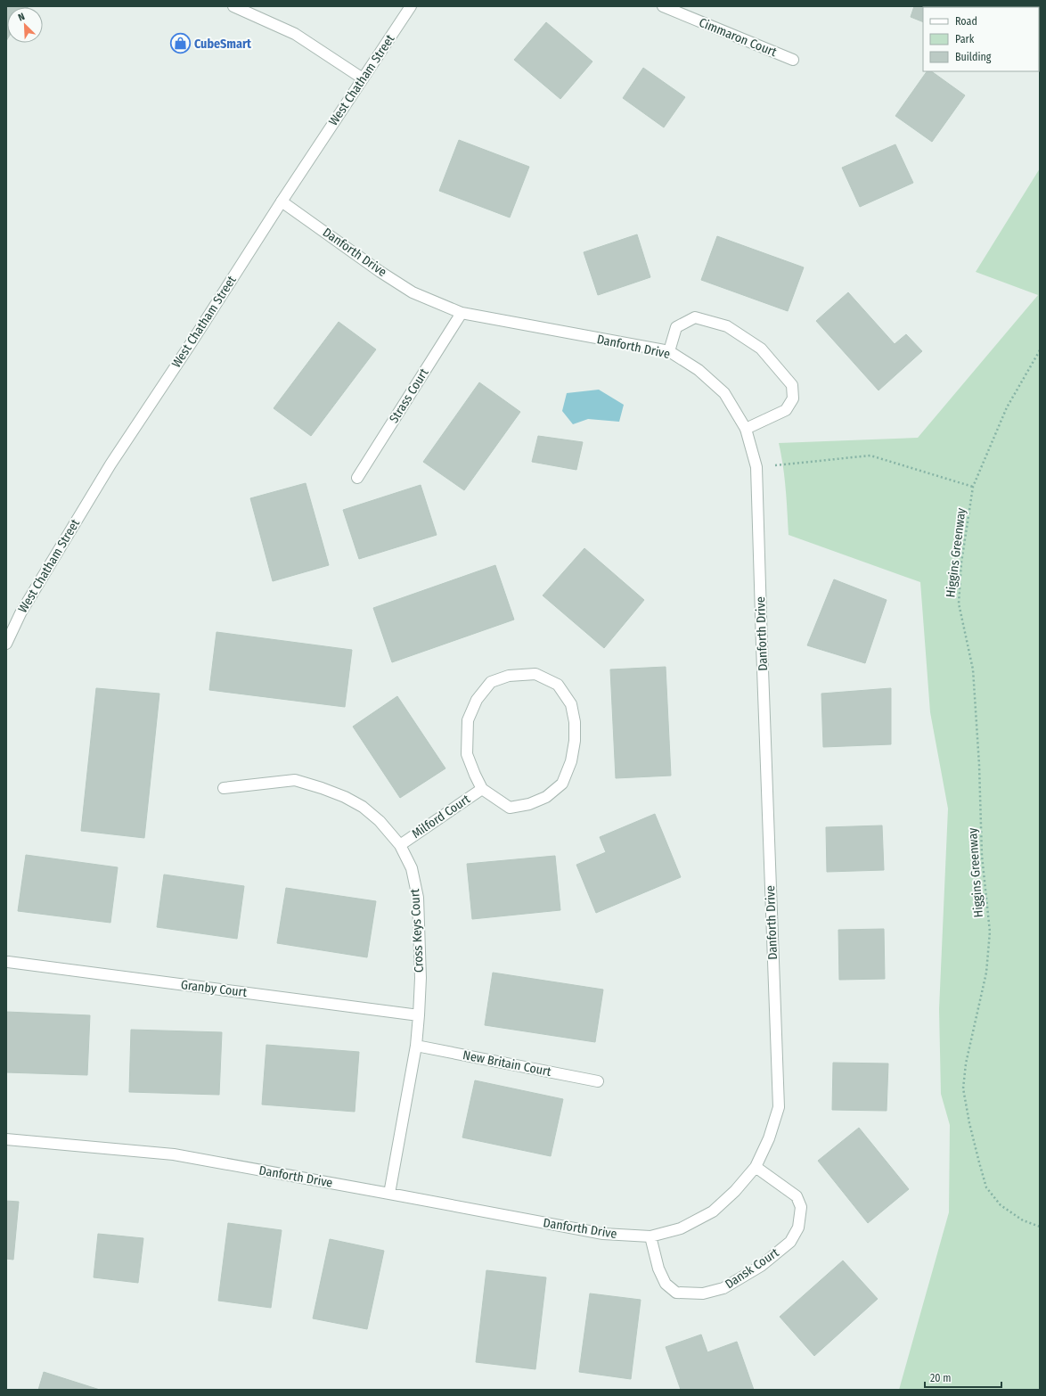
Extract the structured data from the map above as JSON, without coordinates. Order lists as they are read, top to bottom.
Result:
{
  "streets": {
    "street": [
      "Cimmaron Court",
      "West Chatham Street",
      "Danforth Drive",
      "Strass Court",
      "Milford Court",
      "Cross Keys Court",
      "Granby Court",
      "New Britain Court",
      "Dansk Court"
    ],
    "path": ["Higgins Greenway"]
  },
  "crossings": [
    ["West Chatham Street", "Danforth Drive"],
    ["Danforth Drive", "Strass Court"],
    ["Danforth Drive", "Cross Keys Court"],
    ["Danforth Drive", "Dansk Court"],
    ["Milford Court", "Cross Keys Court"],
    ["Cross Keys Court", "Granby Court"],
    ["Cross Keys Court", "New Britain Court"]
  ],
  "places": {
    "shop": ["CubeSmart"]
  },
  "legend": ["Road", "Park", "Building"],
  "scale_bar": "20 m",
  "north": "top left"
}
